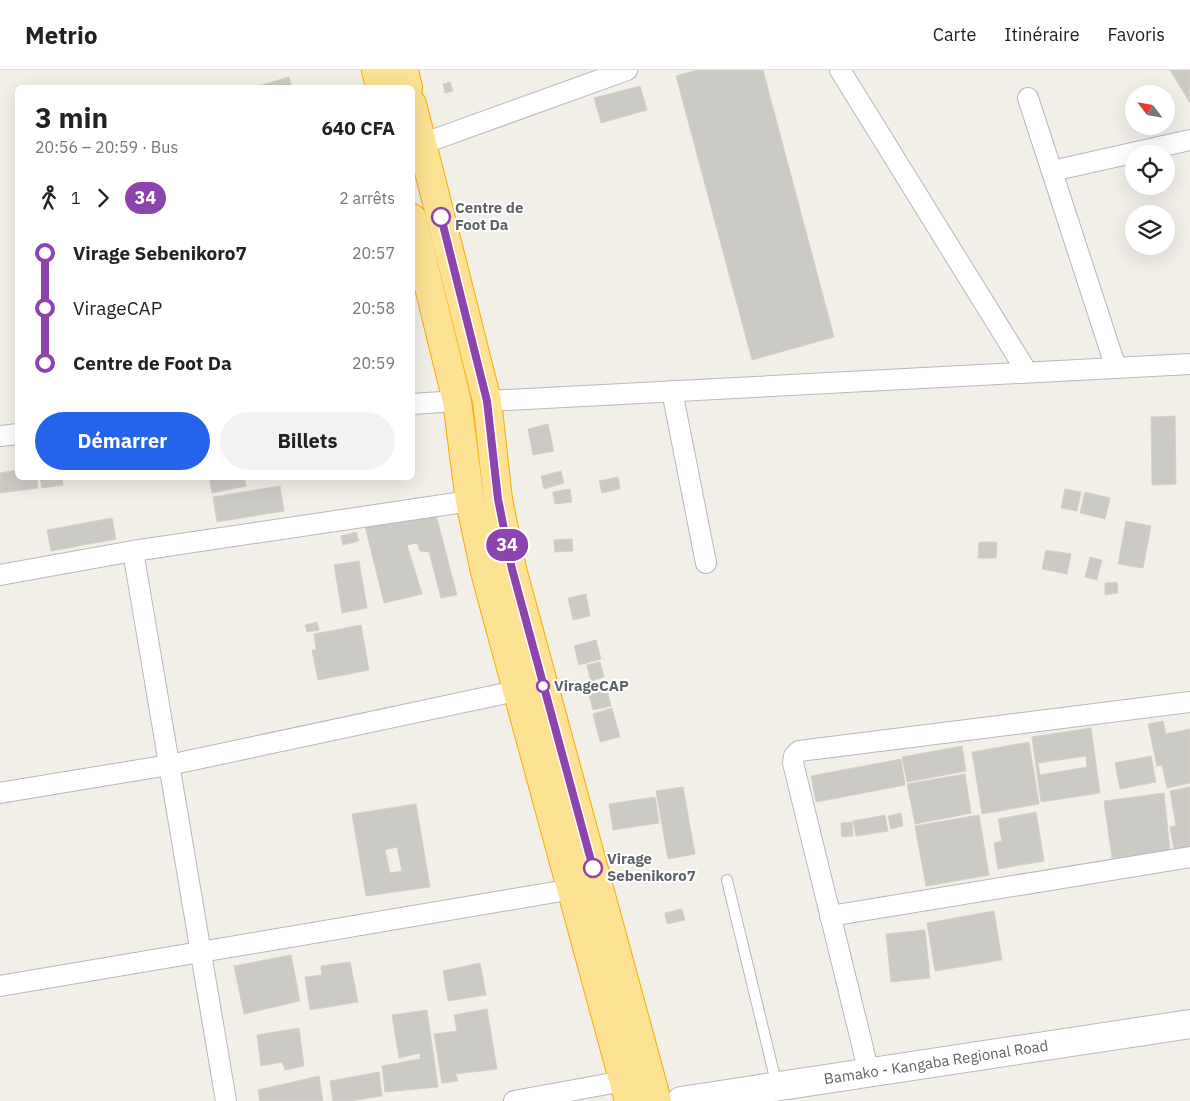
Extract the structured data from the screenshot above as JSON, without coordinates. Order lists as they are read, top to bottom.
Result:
{
  "streets": {
    "street": ["Bamako - Kangaba Regional Road"]
  },
  "places": ["Centre de Foot Da", "VirageCAP", "Virage Sebenikoro7"],
  "lines": ["bus line 34"],
  "north": "top left",
  "page": {
    "header": "Metrio",
    "nav": ["Carte", "Itinéraire", "Favoris"],
    "on_map": "34",
    "heading": ["3 min", "20:56 – 20:59 · Bus", "640 CFA"],
    "legs": ["1", "34", "2 arrêts"],
    "list": [
      {
        "name": "Virage Sebenikoro7",
        "value": "20:57"
      },
      {
        "name": "VirageCAP",
        "value": "20:58"
      },
      {
        "name": "Centre de Foot Da",
        "value": "20:59"
      }
    ],
    "buttons": ["Démarrer", "Billets"]
  }
}
